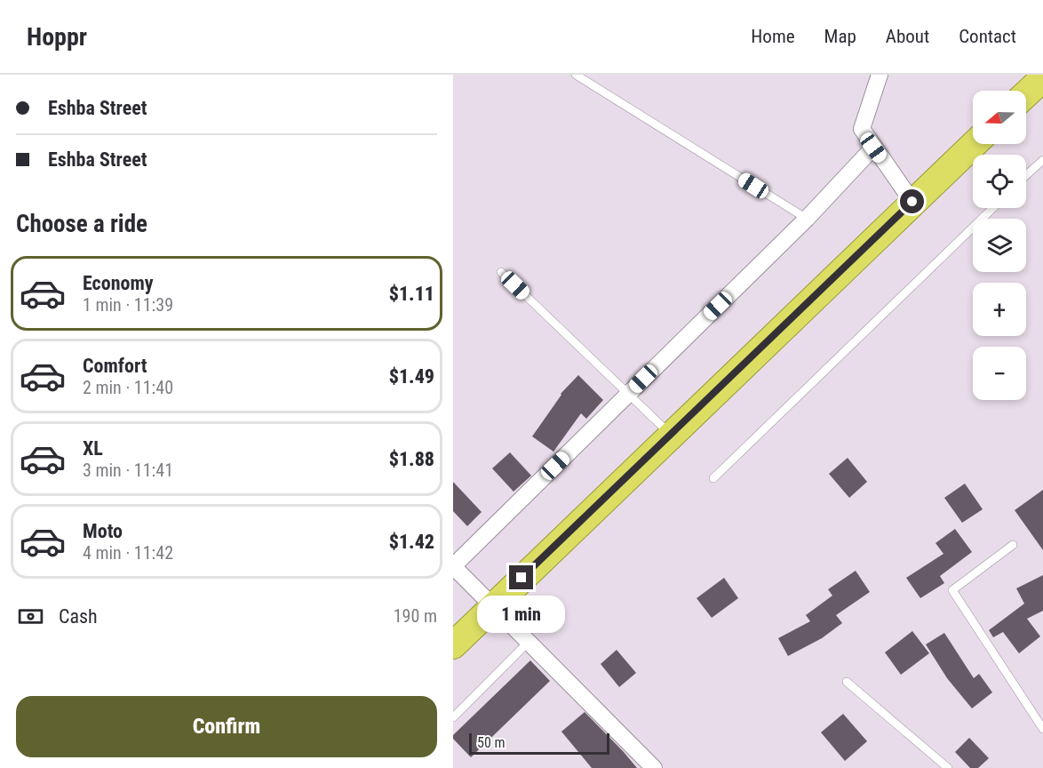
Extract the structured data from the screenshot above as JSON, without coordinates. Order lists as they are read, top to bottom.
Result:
{
  "scale_bar": "50 m",
  "north": "left",
  "page": {
    "header": "Hoppr",
    "nav": [
      "Home",
      "Map",
      "About",
      "Contact"
    ],
    "banner": ["Eshba Street", "Eshba Street"],
    "map_buttons": ["+", "−"],
    "heading": "Choose a ride",
    "list": [
      {
        "name": "Economy",
        "note": "1 min · 11:39",
        "value": "$1.11"
      },
      {
        "name": "Comfort",
        "note": "2 min · 11:40",
        "value": "$1.49"
      },
      {
        "name": "XL",
        "note": "3 min · 11:41",
        "value": "$1.88"
      },
      {
        "name": "Moto",
        "note": "4 min · 11:42",
        "value": "$1.42"
      }
    ],
    "pay": ["Cash", "190 m"],
    "bubble": "1 min",
    "buttons": "Confirm",
    "scale": "50 m"
  }
}
